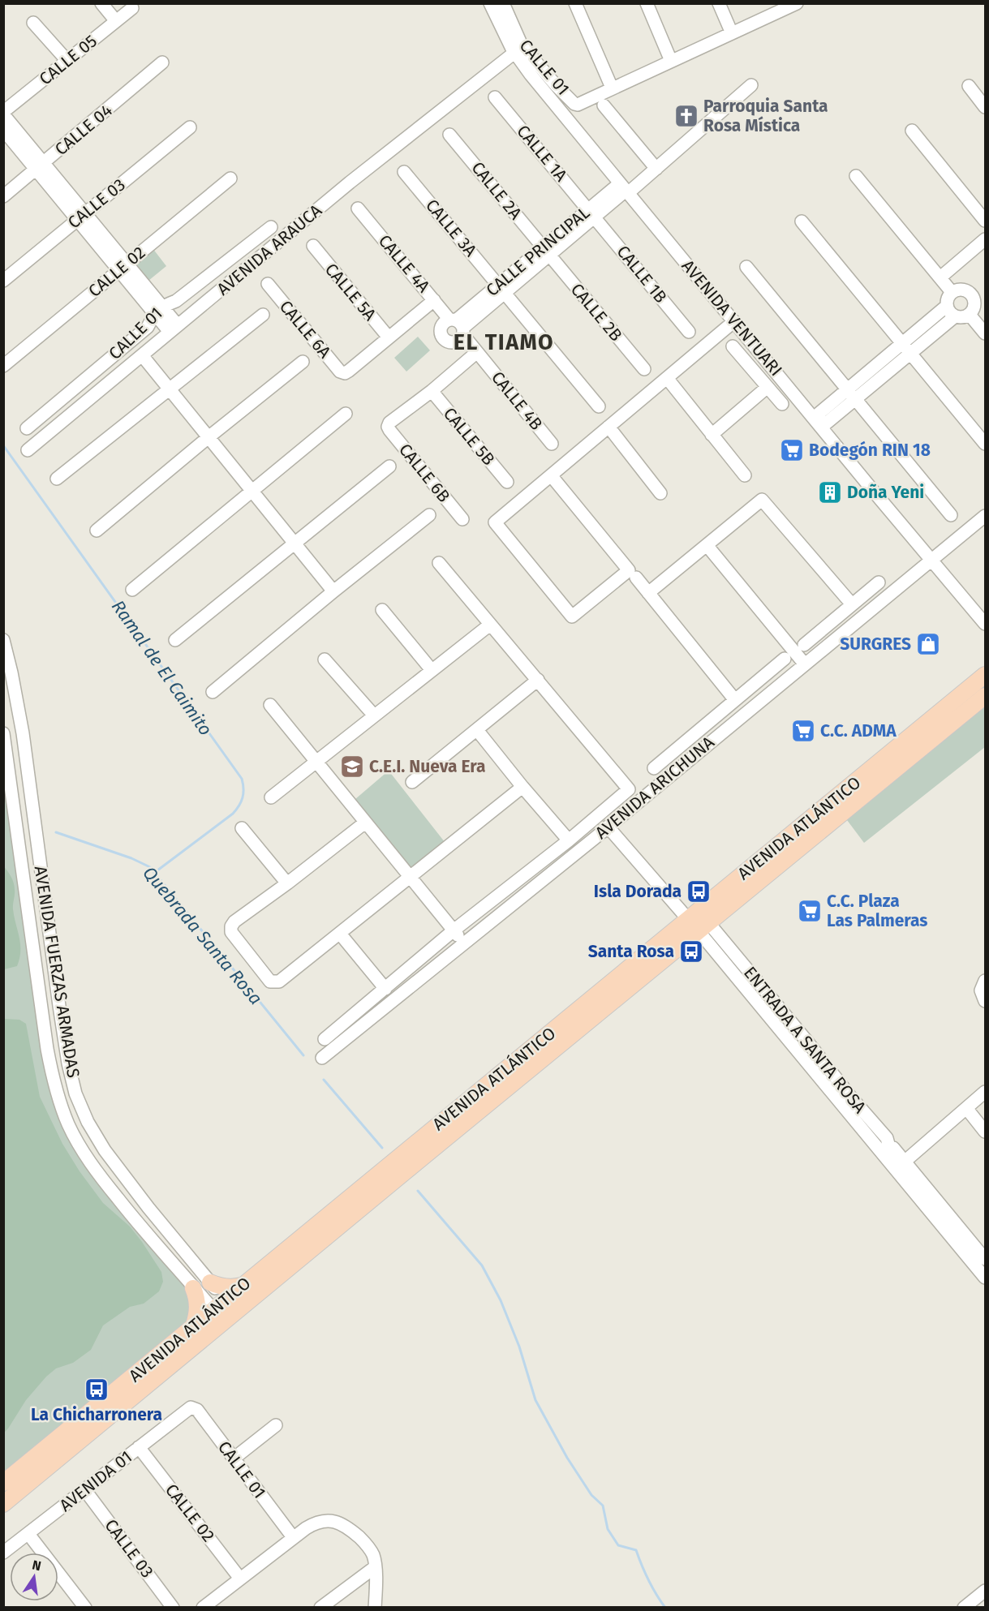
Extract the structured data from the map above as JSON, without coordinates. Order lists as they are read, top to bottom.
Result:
{
  "streets": {
    "main road": ["AVENIDA ATLÁNTICO"],
    "street": [
      "CALLE 05",
      "CALLE 01",
      "CALLE 04",
      "CALLE 1A",
      "CALLE 2A",
      "CALLE 03",
      "CALLE 3A",
      "AVENIDA ARAUCA",
      "CALLE PRINCIPAL",
      "CALLE 4A",
      "CALLE 02",
      "CALLE 1B",
      "CALLE 5A",
      "CALLE 2B",
      "AVENIDA VENTUARI",
      "CALLE 6A",
      "CALLE 4B",
      "CALLE 5B",
      "CALLE 6B",
      "AVENIDA ARICHUNA",
      "AVENIDA FUERZAS ARMADAS",
      "ENTRADA A SANTA ROSA",
      "AVENIDA 01"
    ]
  },
  "crossings": [
    ["CALLE 01", "AVENIDA 01"],
    ["CALLE 1A", "CALLE PRINCIPAL"],
    ["CALLE 1A", "CALLE 1B"],
    ["CALLE 2A", "CALLE PRINCIPAL"],
    ["CALLE 2A", "CALLE 2B"],
    ["CALLE 03", "AVENIDA 01"],
    ["CALLE 3A", "CALLE PRINCIPAL"],
    ["AVENIDA ARAUCA", "AVENIDA VENTUARI"],
    ["CALLE PRINCIPAL", "CALLE 4A"],
    ["CALLE PRINCIPAL", "CALLE 1B"],
    ["CALLE PRINCIPAL", "CALLE 2B"],
    ["CALLE PRINCIPAL", "AVENIDA VENTUARI"],
    ["CALLE PRINCIPAL", "CALLE 4B"],
    ["CALLE 4A", "CALLE 4B"],
    ["CALLE 02", "AVENIDA 01"],
    ["CALLE 5A", "CALLE 6A"],
    ["AVENIDA VENTUARI", "AVENIDA ARICHUNA"],
    ["CALLE 5B", "CALLE 6B"],
    ["AVENIDA ARICHUNA", "ENTRADA A SANTA ROSA"],
    ["AVENIDA ATLÁNTICO", "AVENIDA FUERZAS ARMADAS"],
    ["AVENIDA ATLÁNTICO", "ENTRADA A SANTA ROSA"]
  ],
  "districts": ["EL TIAMO"],
  "water": ["Ramal de El Caimito", "Quebrada Santa Rosa"],
  "places": {
    "church": ["Parroquia Santa Rosa Mística"],
    "supermarket": ["Bodegón RIN 18", "C.C. ADMA", "C.C. Plaza Las Palmeras"],
    "building": ["Doña Yeni"],
    "shop": ["SURGRES"],
    "school or university": ["C.E.I. Nueva Era"],
    "bus stop": ["Isla Dorada", "Santa Rosa", "La Chicharronera"]
  },
  "north": "top"
}
